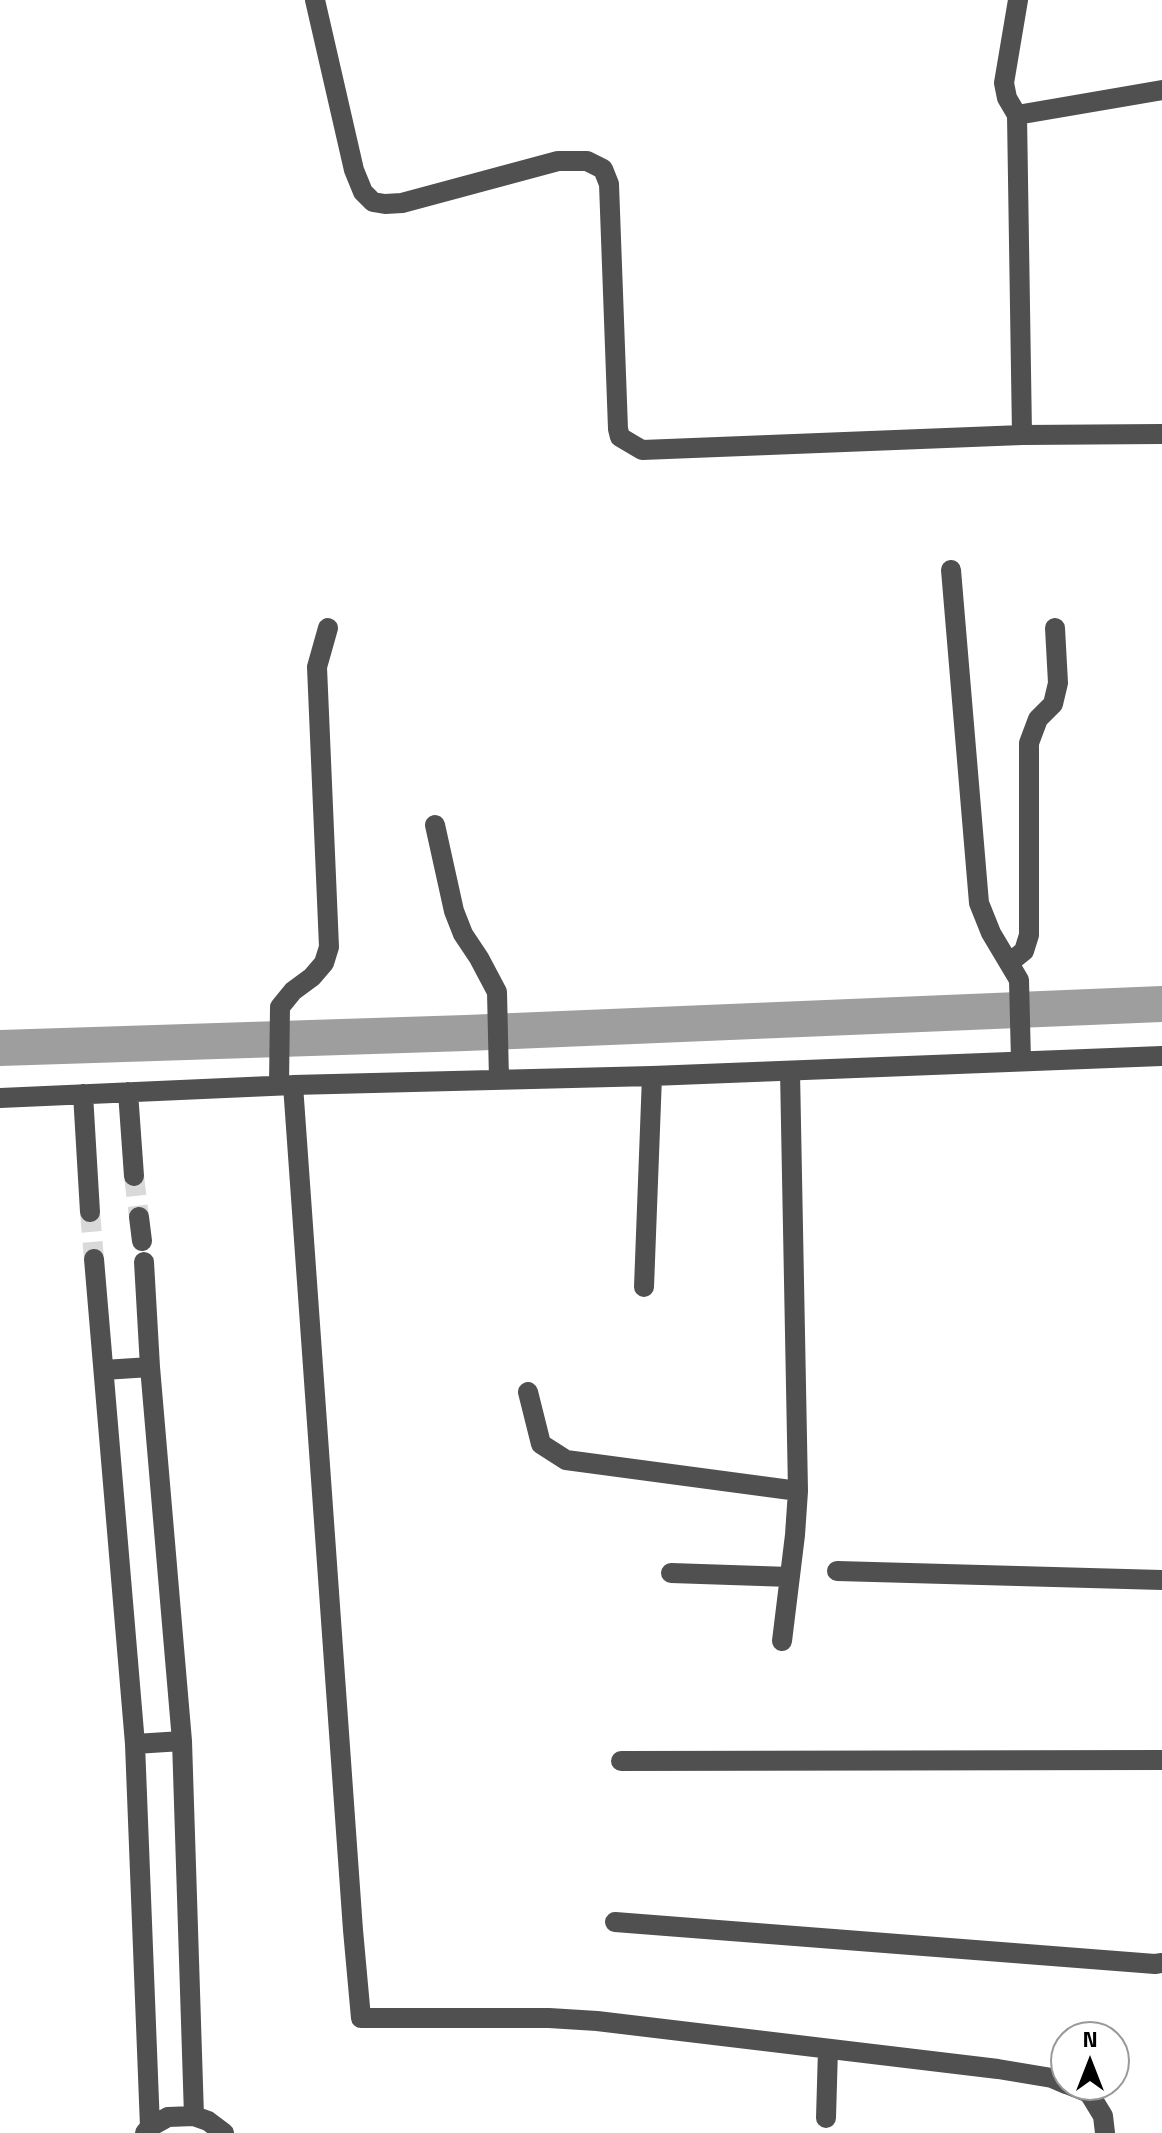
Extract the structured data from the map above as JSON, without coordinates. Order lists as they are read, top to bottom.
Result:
{
  "north": "top"
}
